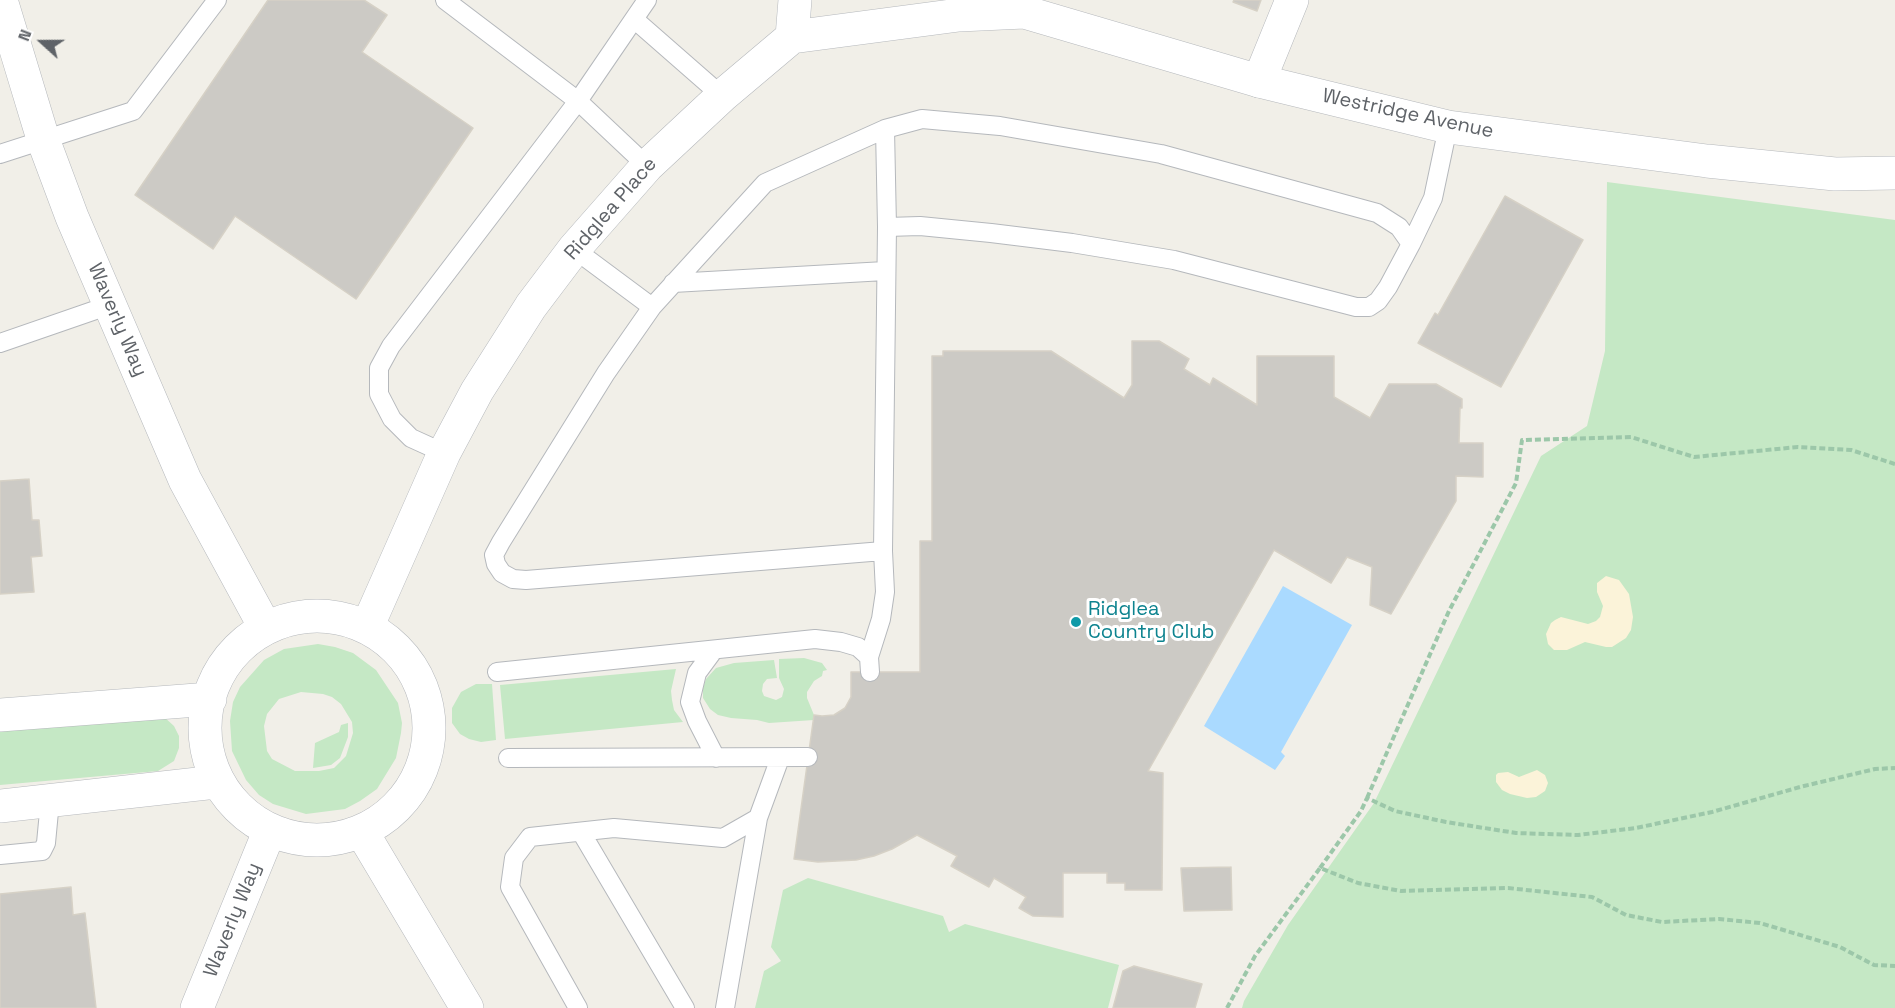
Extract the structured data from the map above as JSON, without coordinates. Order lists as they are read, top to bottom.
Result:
{
  "streets": {
    "street": ["Westridge Avenue", "Ridglea Place", "Waverly Way"]
  },
  "places": ["Ridglea Country Club"],
  "north": "left"
}
